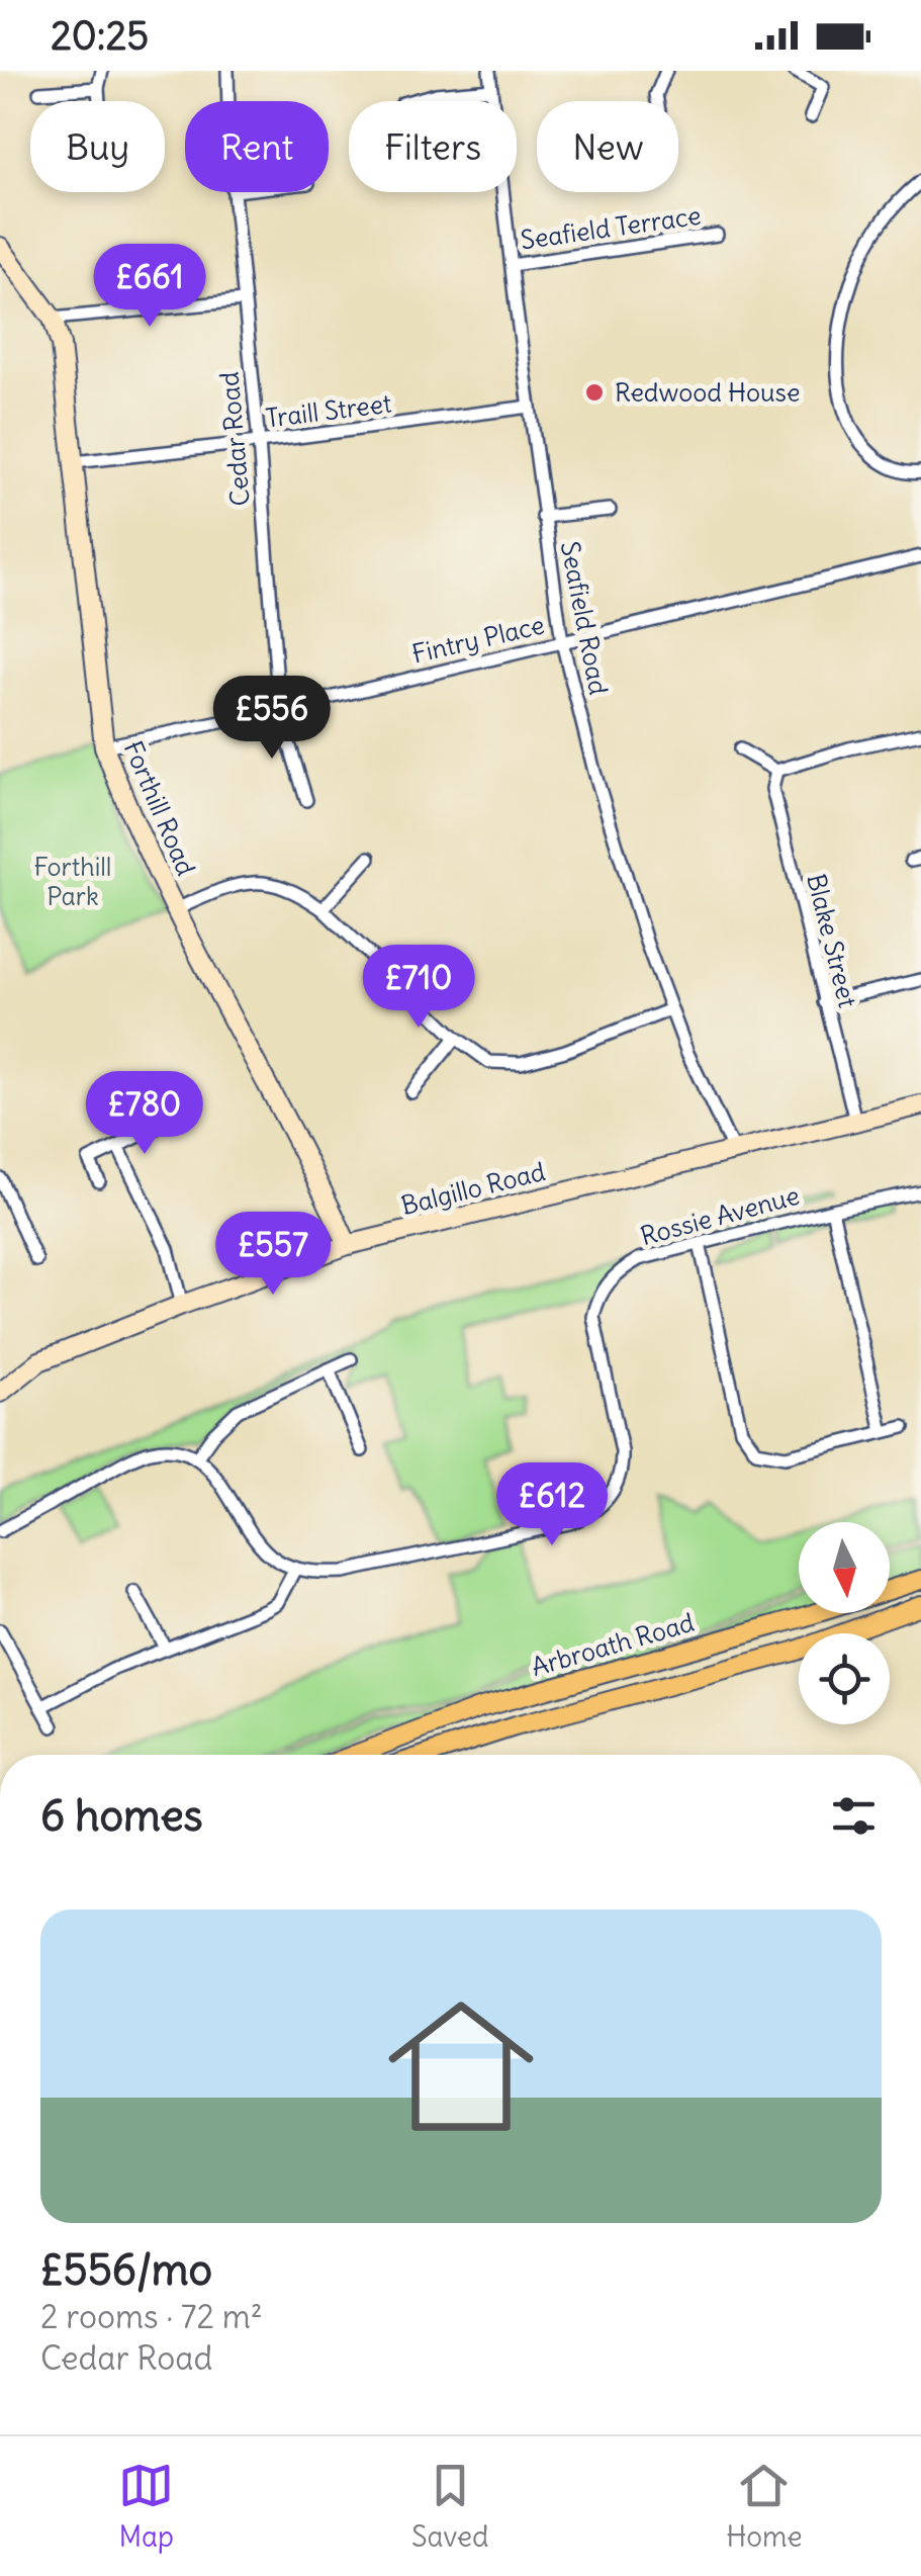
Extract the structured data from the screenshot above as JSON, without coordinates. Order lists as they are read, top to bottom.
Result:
{
  "streets": {
    "main road": ["Arbroath Road"],
    "street": [
      "Seafield Terrace",
      "Traill Street",
      "Cedar Road",
      "Seafield Road",
      "Fintry Place",
      "Forthill Road",
      "Blake Street",
      "Balgillo Road",
      "Rossie Avenue"
    ]
  },
  "crossings": [
    ["Seafield Terrace", "Seafield Road"],
    ["Traill Street", "Cedar Road"],
    ["Traill Street", "Seafield Road"],
    ["Traill Street", "Forthill Road"],
    ["Cedar Road", "Fintry Place"],
    ["Seafield Road", "Fintry Place"],
    ["Seafield Road", "Balgillo Road"],
    ["Fintry Place", "Forthill Road"],
    ["Forthill Road", "Balgillo Road"],
    ["Blake Street", "Balgillo Road"]
  ],
  "parks": ["Forthill Park"],
  "places": ["Redwood House"],
  "north": "bottom",
  "page": {
    "status": "20:25",
    "chip": [
      "Buy",
      "Rent",
      "Filters",
      "New"
    ],
    "price": [
      "£661",
      "£556",
      "£710",
      "£780",
      "£557",
      "£612"
    ],
    "heading": "6 homes",
    "list": [
      {
        "name": "£556/mo",
        "note": "2 rooms · 72 m² · Cedar Road"
      }
    ],
    "tabs": ["Map", "Saved", "Home"]
  }
}
